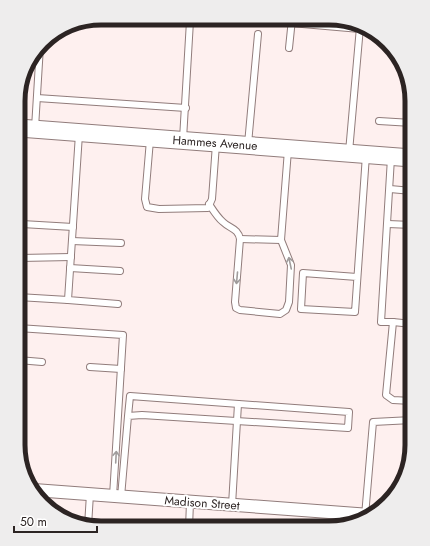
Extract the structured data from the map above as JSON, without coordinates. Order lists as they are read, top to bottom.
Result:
{
  "streets": {
    "street": ["Hammes Avenue", "Madison Street"]
  },
  "scale_bar": "50 m"
}
